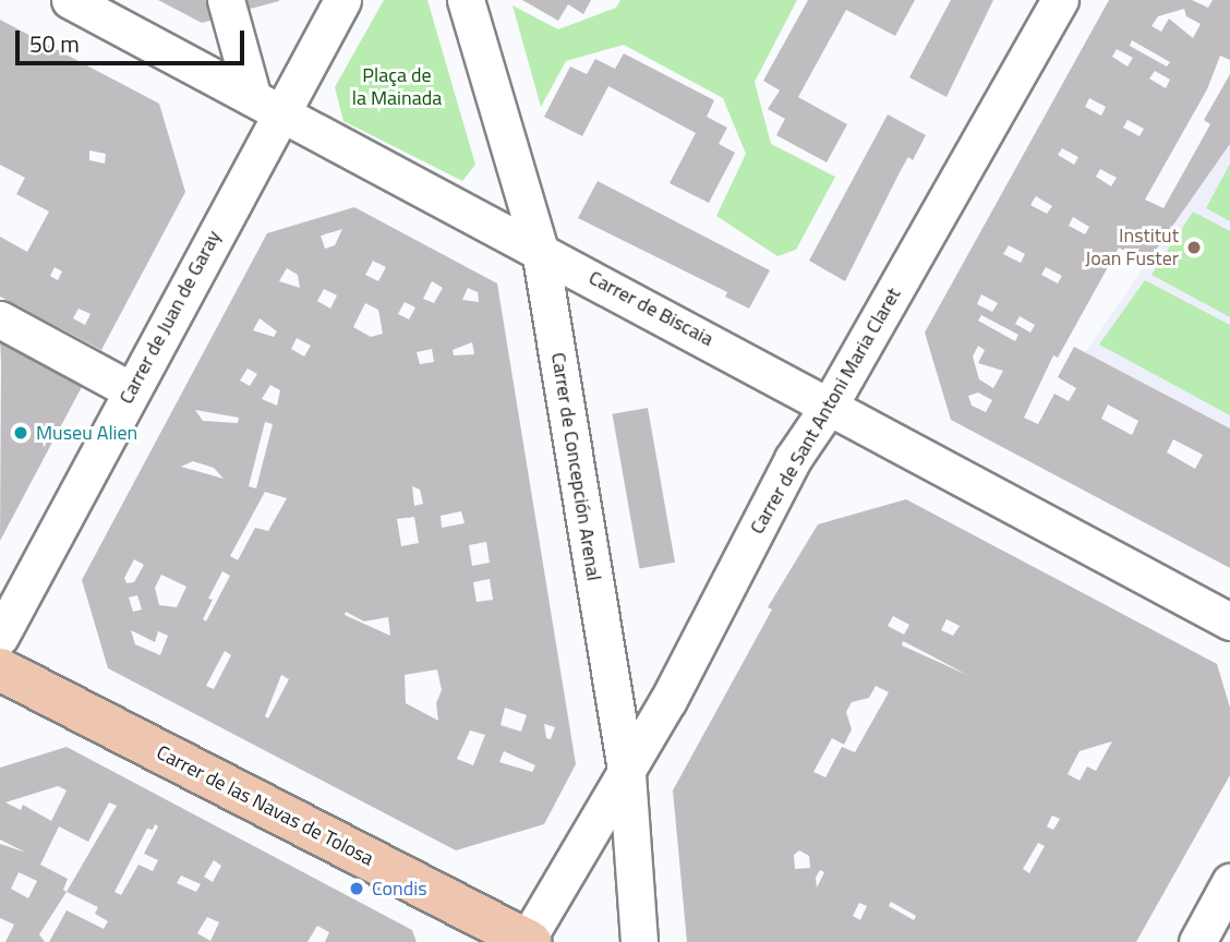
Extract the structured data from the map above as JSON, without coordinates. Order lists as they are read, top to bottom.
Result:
{
  "streets": {
    "main road": ["Carrer de las Navas de Tolosa"],
    "street": [
      "Carrer de Biscaia",
      "Carrer de Juan de Garay",
      "Carrer de Sant Antoni Maria Claret",
      "Carrer de Concepción Arenal"
    ]
  },
  "crossings": [
    ["Carrer de Biscaia", "Carrer de Juan de Garay"],
    ["Carrer de Biscaia", "Carrer de Sant Antoni Maria Claret"],
    ["Carrer de Biscaia", "Carrer de Concepción Arenal"],
    ["Carrer de Sant Antoni Maria Claret", "Carrer de Concepción Arenal"],
    ["Carrer de Sant Antoni Maria Claret", "Carrer de las Navas de Tolosa"]
  ],
  "parks": ["Plaça de la Mainada"],
  "places": ["Institut Joan Fuster", "Museu Alien", "Condis"],
  "scale_bar": "50 m"
}
